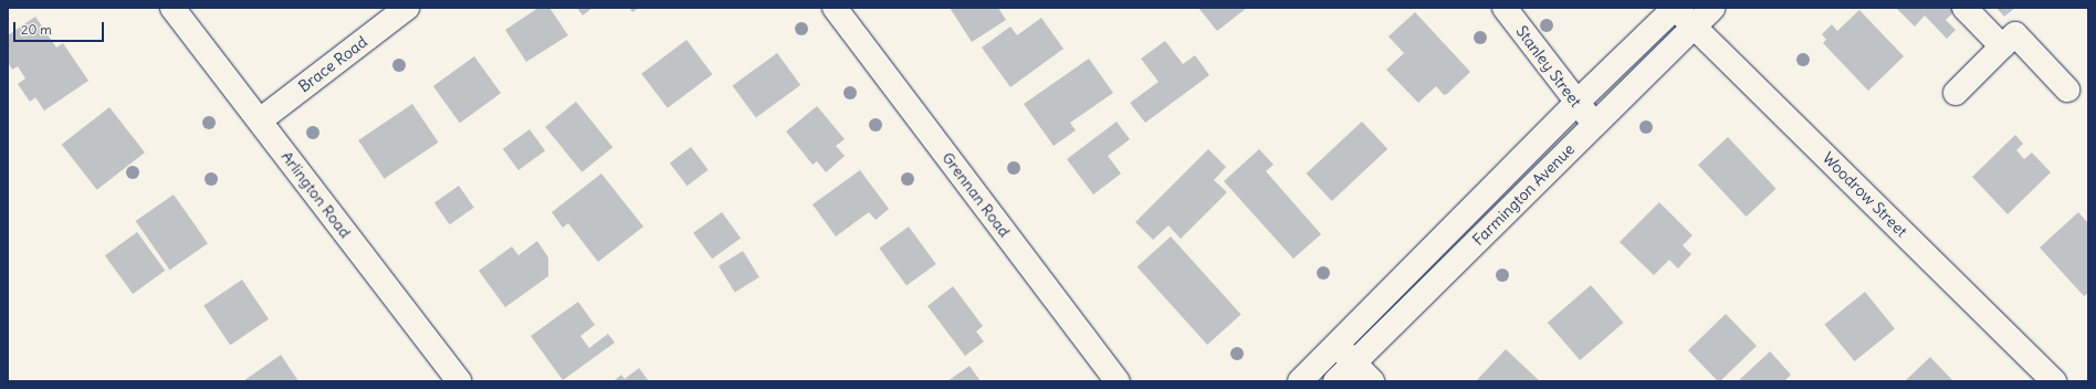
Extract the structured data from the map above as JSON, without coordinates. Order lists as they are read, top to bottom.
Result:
{
  "streets": {
    "street": [
      "Brace Road",
      "Stanley Street",
      "Arlington Road",
      "Grennan Road",
      "Farmington Avenue",
      "Woodrow Street"
    ]
  },
  "crossings": [
    ["Brace Road", "Arlington Road"],
    ["Stanley Street", "Farmington Avenue"],
    ["Farmington Avenue", "Woodrow Street"]
  ],
  "scale_bar": "20 m"
}
